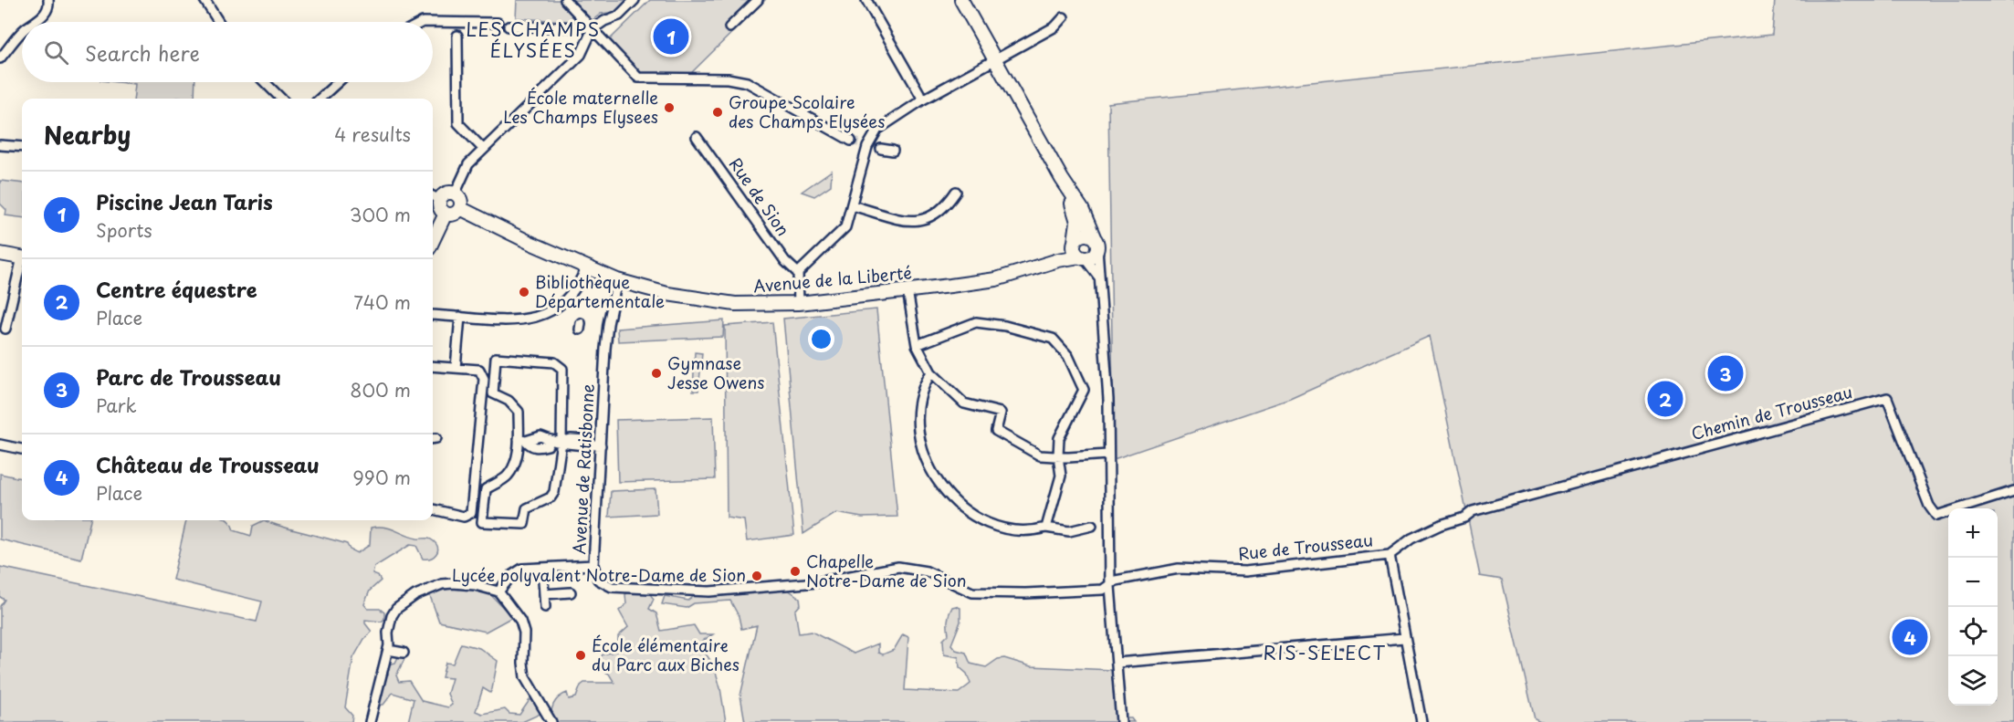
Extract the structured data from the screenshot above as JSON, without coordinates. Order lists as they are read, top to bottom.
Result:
{
  "streets": {
    "street": [
      "Rue de Sion",
      "Avenue de la Liberté",
      "Chemin de Trousseau",
      "Avenue de Ratisbonne",
      "Rue de Trousseau"
    ]
  },
  "crossings": [
    ["Avenue de la Liberté", "Avenue de Ratisbonne"],
    ["Chemin de Trousseau", "Rue de Trousseau"],
    ["Avenue de Ratisbonne", "Rue de Trousseau"]
  ],
  "districts": ["LES CHAMPS ÉLYSÉES", "RIS-SELECT"],
  "places": [
    "École maternelle Les Champs Elysees",
    "Groupe Scolaire des Champs Elysées",
    "Bibliothèque Départementale",
    "Gymnase Jesse Owens",
    "Chapelle Notre-Dame de Sion",
    "Lycée polyvalent Notre-Dame de Sion",
    "École élémentaire du Parc aux Biches"
  ],
  "page": {
    "pins": [
      "1",
      "3",
      "2",
      "4"
    ],
    "search": "Search here",
    "heading": ["Nearby", "4 results"],
    "list": [
      {
        "mark": "1",
        "name": "Piscine Jean Taris",
        "note": "Sports",
        "value": "300 m"
      },
      {
        "mark": "2",
        "name": "Centre équestre",
        "note": "Place",
        "value": "740 m"
      },
      {
        "mark": "3",
        "name": "Parc de Trousseau",
        "note": "Park",
        "value": "800 m"
      },
      {
        "mark": "4",
        "name": "Château de Trousseau",
        "note": "Place",
        "value": "990 m"
      }
    ],
    "map_buttons": ["+", "−"]
  }
}
